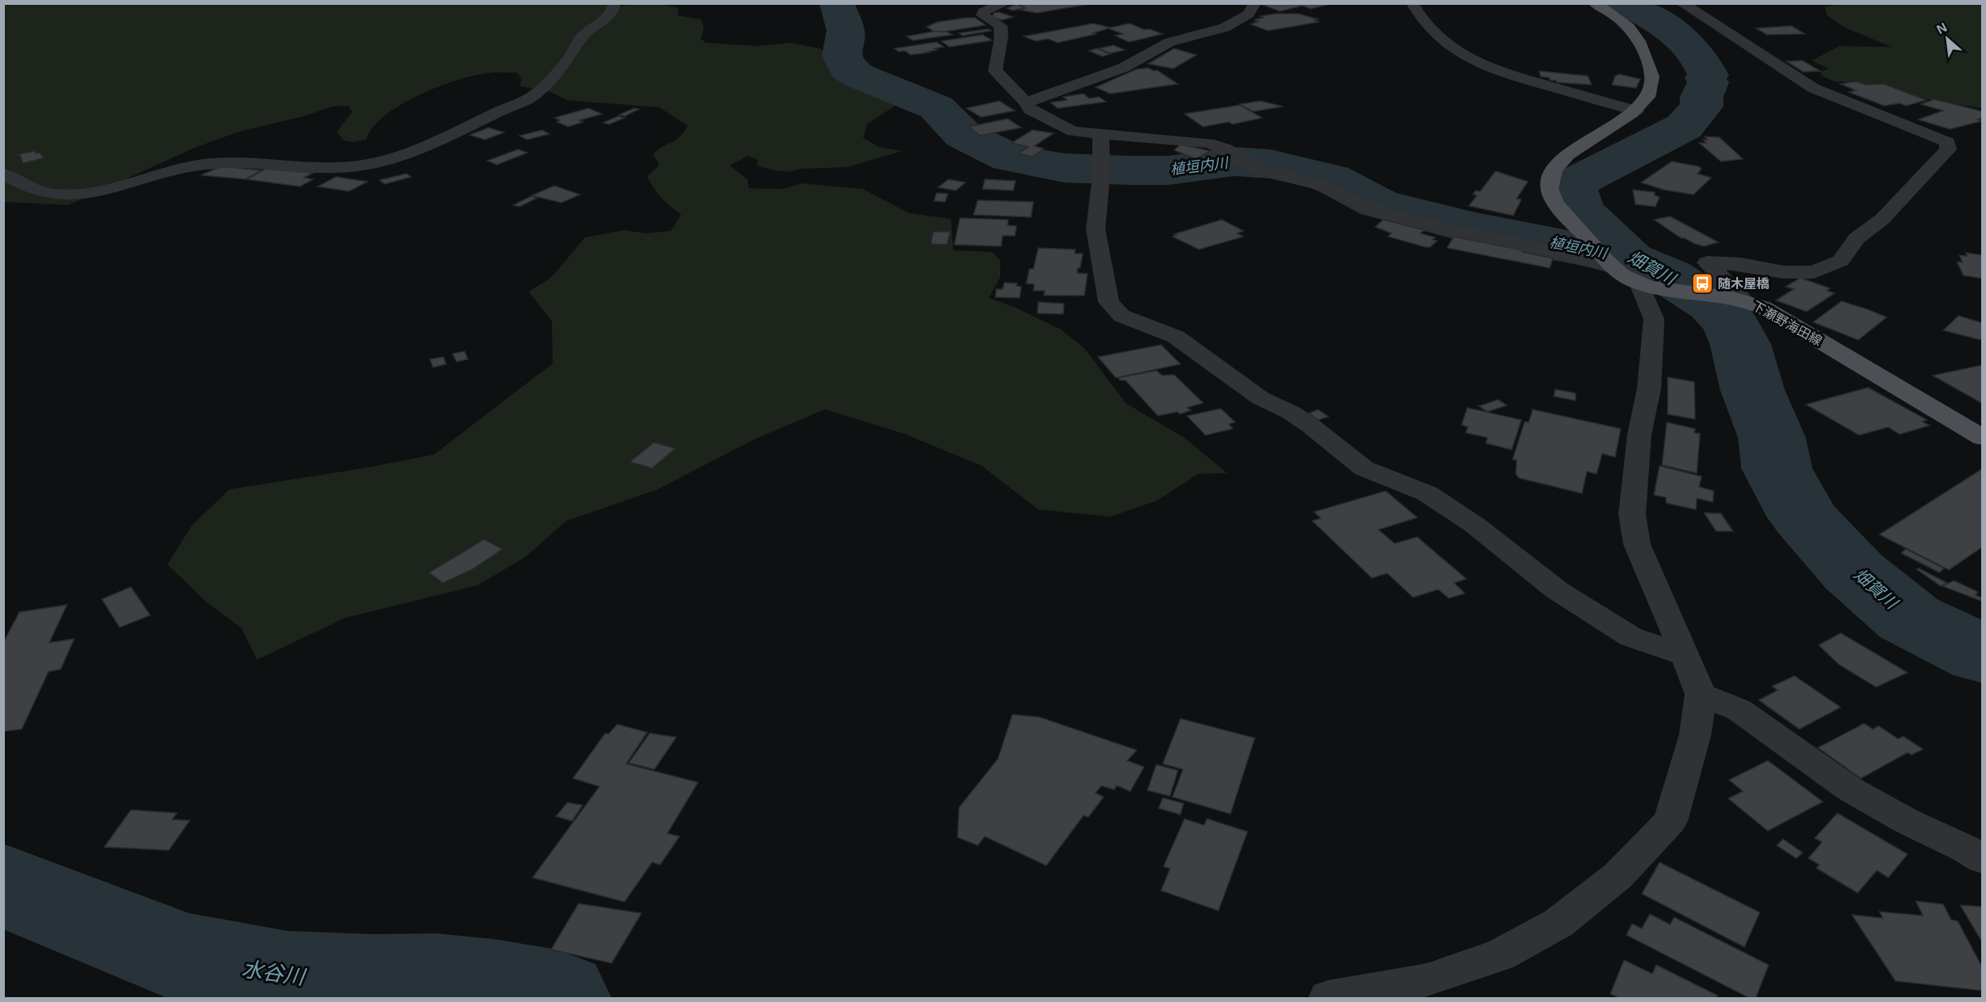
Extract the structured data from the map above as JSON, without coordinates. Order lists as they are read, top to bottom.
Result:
{
  "streets": {
    "main road": ["下瀬野海田線"]
  },
  "water": ["植垣内川", "畑賀川", "水谷川"],
  "places": {
    "bus stop": ["随木屋橋"]
  },
  "north": "top left"
}
